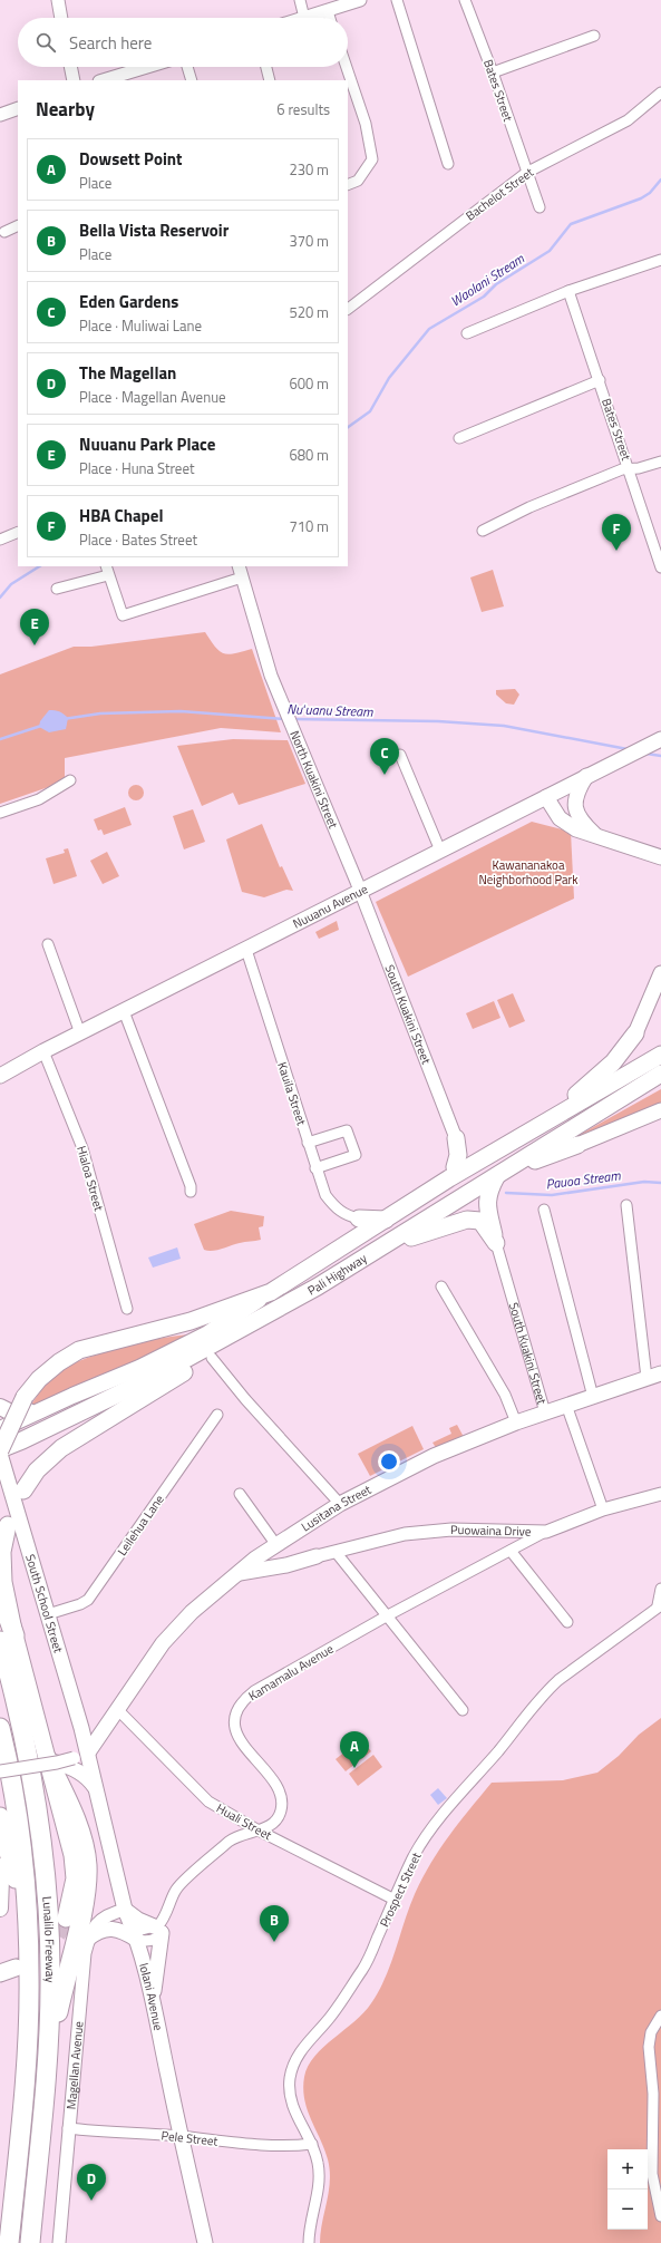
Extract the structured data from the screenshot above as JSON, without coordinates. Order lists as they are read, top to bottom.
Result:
{
  "streets": {
    "highway": ["Pali Highway", "Lunalilo Freeway"],
    "main road": [
      "Nuuanu Avenue",
      "Lusitana Street",
      "South School Street",
      "Iolani Avenue"
    ],
    "street": [
      "Bates Street",
      "Bachelot Street",
      "North Kuakini Street",
      "South Kuakini Street",
      "Kauila Street",
      "Hialoa Street",
      "Leilehua Lane",
      "Puowaina Drive",
      "Kamamalu Avenue",
      "Huali Street",
      "Prospect Street",
      "Magellan Avenue",
      "Pele Street"
    ]
  },
  "crossings": [
    ["Bates Street", "Bachelot Street"],
    ["North Kuakini Street", "Nuuanu Avenue"],
    ["North Kuakini Street", "South Kuakini Street"],
    ["Nuuanu Avenue", "South Kuakini Street"],
    ["Nuuanu Avenue", "Kauila Street"],
    ["Nuuanu Avenue", "Hialoa Street"],
    ["South Kuakini Street", "Lusitana Street"],
    ["Lusitana Street", "South School Street"],
    ["Lusitana Street", "Huali Street"],
    ["Lusitana Street", "Iolani Avenue"],
    ["Leilehua Lane", "South School Street"],
    ["Puowaina Drive", "Kamamalu Avenue"],
    ["South School Street", "Iolani Avenue"],
    ["Kamamalu Avenue", "Huali Street"],
    ["Huali Street", "Prospect Street"],
    ["Prospect Street", "Pele Street"],
    ["Iolani Avenue", "Magellan Avenue"],
    ["Iolani Avenue", "Pele Street"],
    ["Magellan Avenue", "Pele Street"]
  ],
  "water": ["Waolani Stream", "Nuʻuanu Stream", "Pauoa Stream"],
  "parks": ["Kawananakoa Neighborhood Park"],
  "page": {
    "search": "Search here",
    "heading": ["Nearby", "6 results"],
    "list": [
      {
        "mark": "A",
        "name": "Dowsett Point",
        "note": "Place",
        "value": "230 m"
      },
      {
        "mark": "B",
        "name": "Bella Vista Reservoir",
        "note": "Place",
        "value": "370 m"
      },
      {
        "mark": "C",
        "name": "Eden Gardens",
        "note": "Place · Muliwai Lane",
        "value": "520 m"
      },
      {
        "mark": "D",
        "name": "The Magellan",
        "note": "Place · Magellan Avenue",
        "value": "600 m"
      },
      {
        "mark": "E",
        "name": "Nuuanu Park Place",
        "note": "Place · Huna Street",
        "value": "680 m"
      },
      {
        "mark": "F",
        "name": "HBA Chapel",
        "note": "Place · Bates Street",
        "value": "710 m"
      }
    ],
    "pins": [
      "F",
      "E",
      "C",
      "A",
      "B",
      "D"
    ],
    "map_buttons": ["+", "−"]
  }
}
